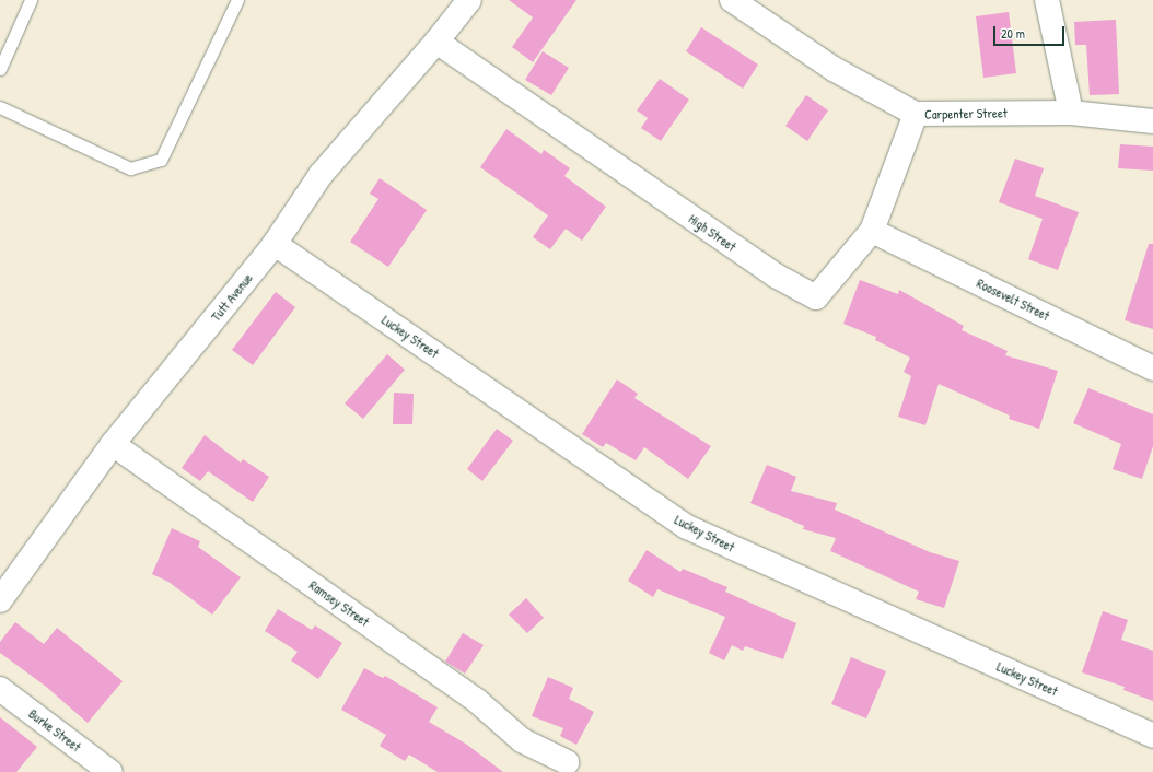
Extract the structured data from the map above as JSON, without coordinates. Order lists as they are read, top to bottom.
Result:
{
  "streets": {
    "street": [
      "Carpenter Street",
      "High Street",
      "Tutt Avenue",
      "Roosevelt Street",
      "Luckey Street",
      "Ramsey Street",
      "Burke Street"
    ]
  },
  "crossings": [
    ["Carpenter Street", "High Street"],
    ["High Street", "Tutt Avenue"],
    ["High Street", "Roosevelt Street"],
    ["Tutt Avenue", "Luckey Street"],
    ["Tutt Avenue", "Ramsey Street"]
  ],
  "scale_bar": "20 m"
}
